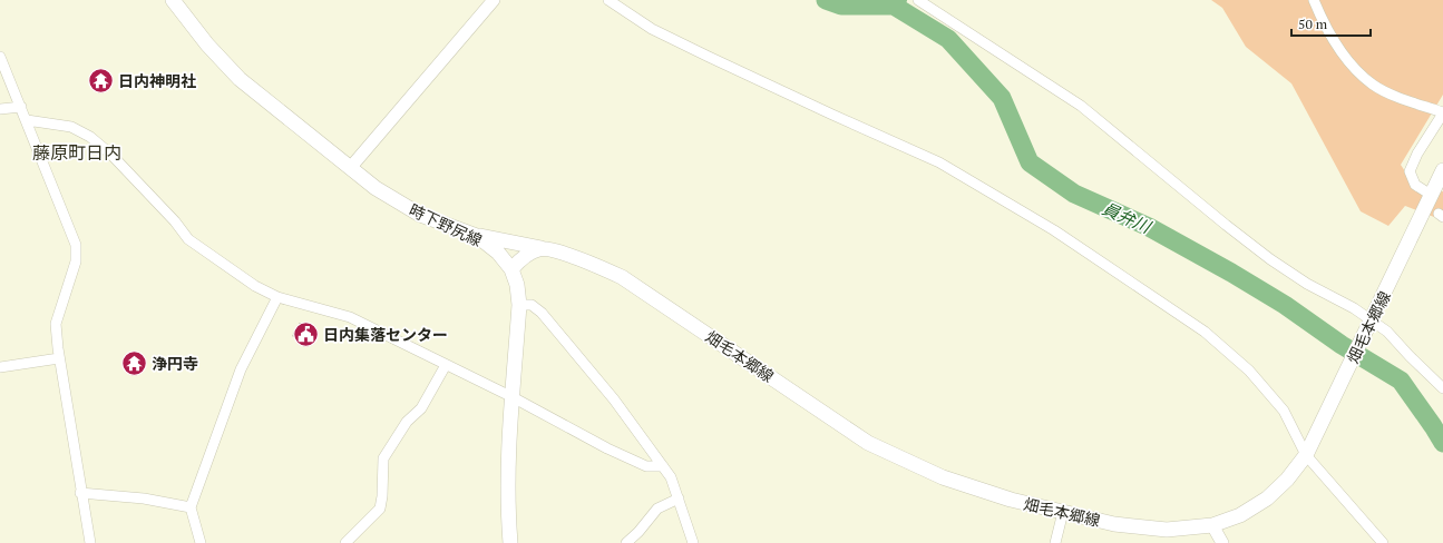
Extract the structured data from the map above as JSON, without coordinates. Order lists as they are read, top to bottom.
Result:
{
  "streets": {
    "main road": ["時下野尻線", "畑毛本郷線"]
  },
  "crossings": [
    ["時下野尻線", "畑毛本郷線"]
  ],
  "districts": ["藤原町日内"],
  "water": ["員弁川"],
  "places": {
    "temple": ["日内神明社", "浄円寺"],
    "public building": ["日内集落センター"]
  },
  "scale_bar": "50 m"
}
